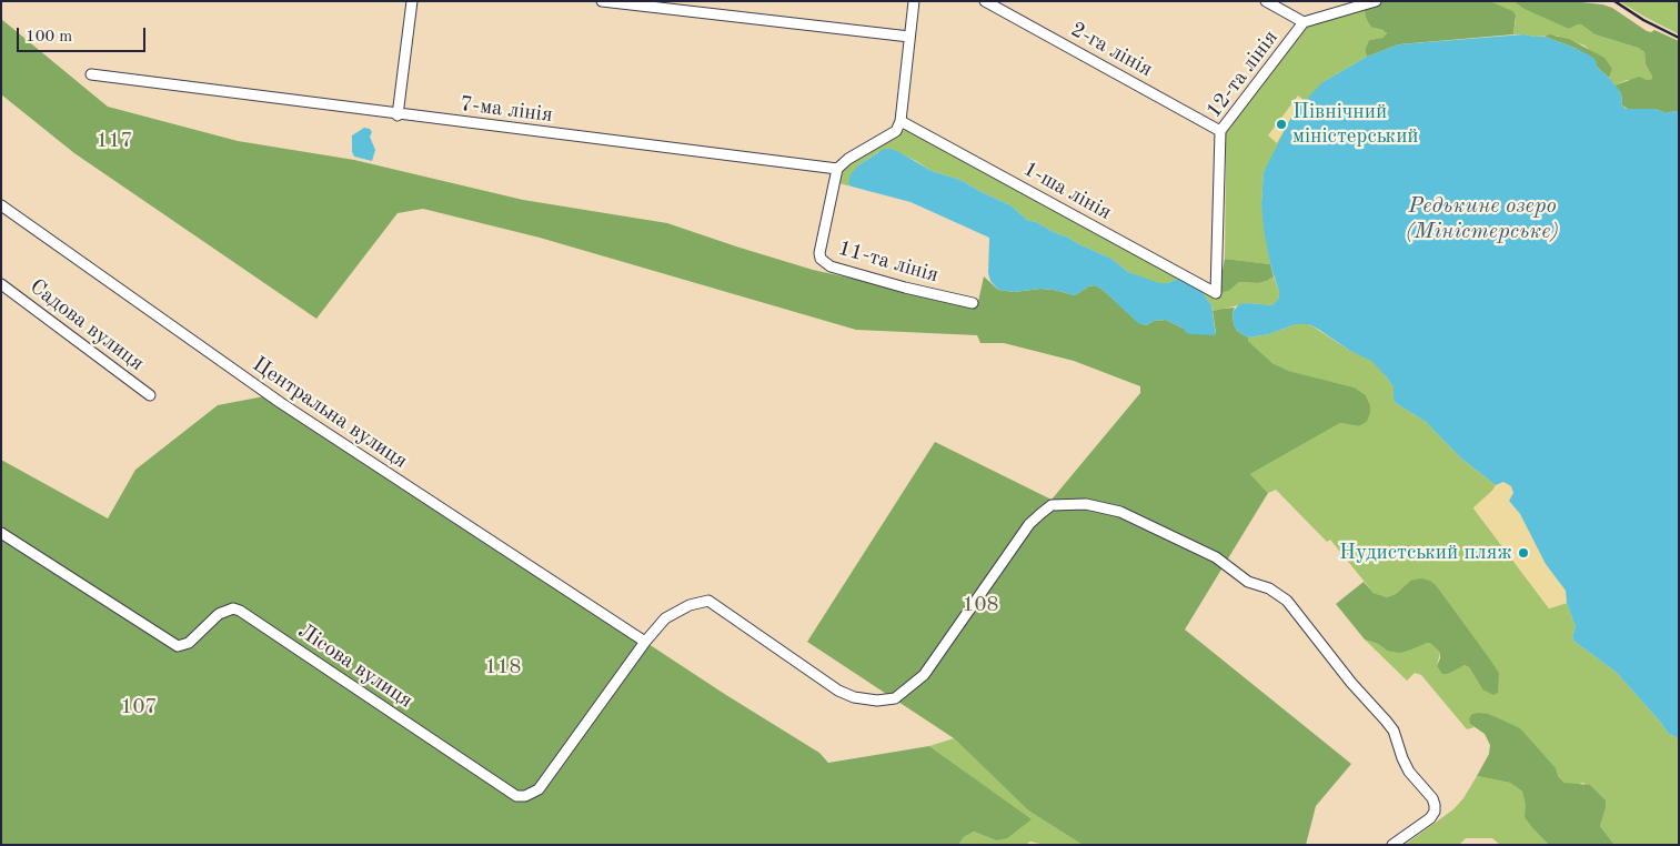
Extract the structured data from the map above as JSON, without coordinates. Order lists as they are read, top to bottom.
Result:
{
  "streets": {
    "street": [
      "2-га лінія",
      "12-та лінія",
      "7-ма лінія",
      "1-ша лінія",
      "11-та лінія",
      "Садова вулиця",
      "Центральна вулиця",
      "Лісова вулиця"
    ]
  },
  "crossings": [
    ["2-га лінія", "12-та лінія"],
    ["12-та лінія", "1-ша лінія"],
    ["7-ма лінія", "11-та лінія"],
    ["Центральна вулиця", "Лісова вулиця"]
  ],
  "water": ["Редькине озеро (Міністерське)"],
  "parks": [
    "117",
    "108",
    "118",
    "107"
  ],
  "places": ["Північний міністерський", "Нудистський пляж"],
  "scale_bar": "100 m"
}
